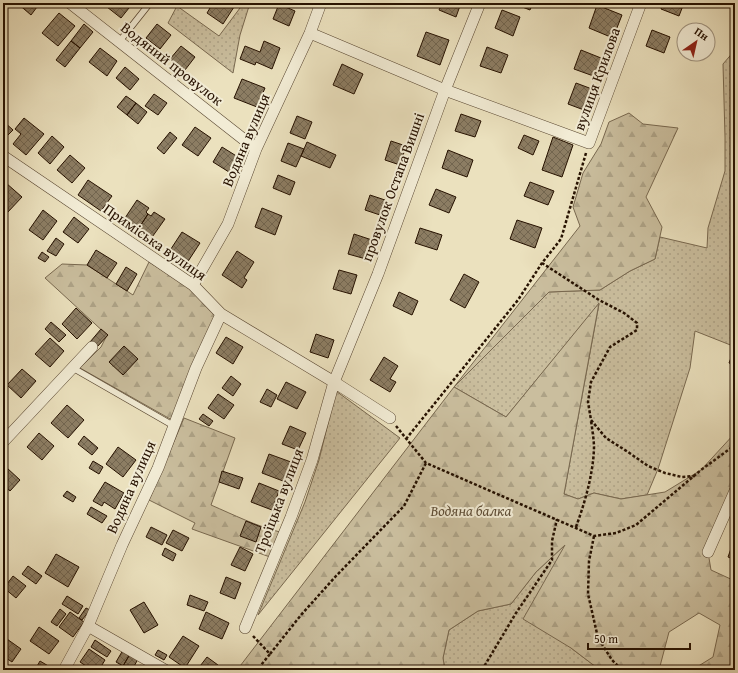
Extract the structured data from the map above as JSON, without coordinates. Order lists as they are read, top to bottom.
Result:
{
  "streets": {
    "street": [
      "Водяний провулок",
      "вулиця Крилова",
      "Водяна вулиця",
      "провулок Остапа Вишні",
      "Приміська вулиця",
      "Троїцька вулиця"
    ]
  },
  "crossings": [
    ["Водяний провулок", "Водяна вулиця"],
    ["Водяна вулиця", "Приміська вулиця"],
    ["провулок Остапа Вишні", "Приміська вулиця"],
    ["провулок Остапа Вишні", "Троїцька вулиця"],
    ["Приміська вулиця", "Троїцька вулиця"]
  ],
  "parks": ["Водяна балка"],
  "scale_bar": "50 m",
  "north": "top right"
}
